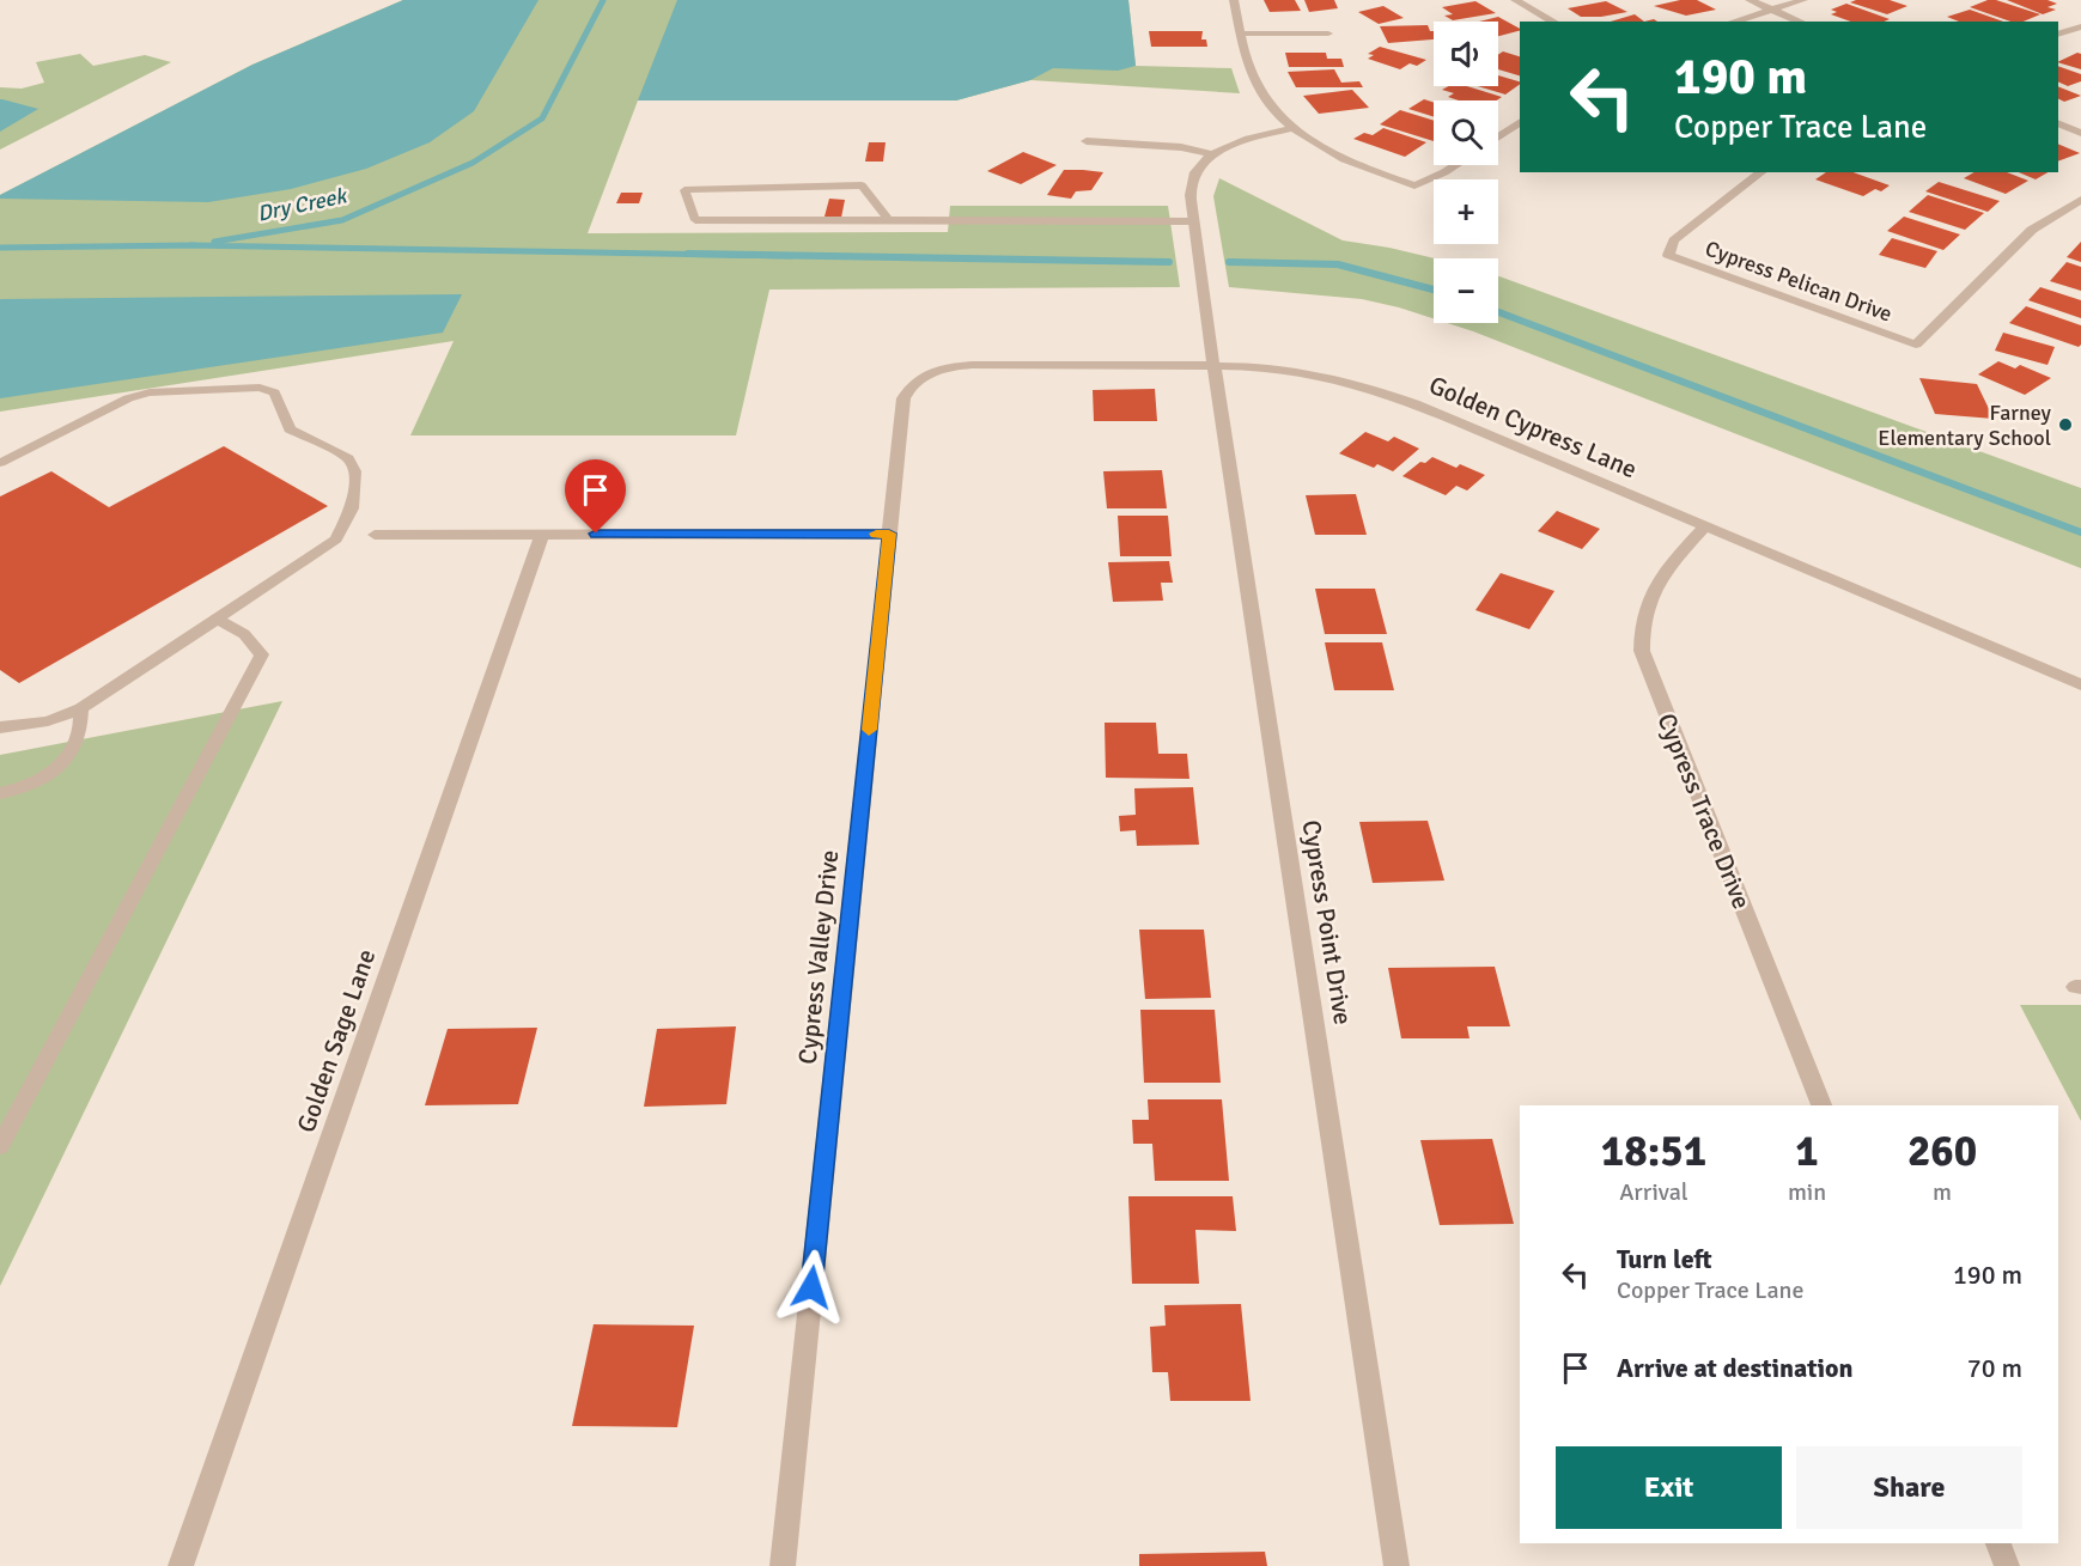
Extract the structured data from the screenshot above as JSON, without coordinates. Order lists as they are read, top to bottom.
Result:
{
  "streets": {
    "street": [
      "Cypress Pelican Drive",
      "Golden Cypress Lane",
      "Cypress Trace Drive",
      "Cypress Point Drive",
      "Cypress Valley Drive",
      "Golden Sage Lane"
    ]
  },
  "crossings": [
    ["Golden Cypress Lane", "Cypress Trace Drive"],
    ["Golden Cypress Lane", "Cypress Point Drive"],
    ["Golden Cypress Lane", "Cypress Valley Drive"]
  ],
  "water": ["Dry Creek"],
  "places": ["Farney Elementary School"],
  "page": {
    "map_buttons": ["+", "−"],
    "turn": ["190 m", "Copper Trace Lane"],
    "eta": [
      "18:51",
      "Arrival",
      "1",
      "min",
      "260",
      "m"
    ],
    "list": [
      {
        "name": "Turn left",
        "note": "Copper Trace Lane",
        "value": "190 m"
      },
      {
        "name": "Arrive at destination",
        "value": "70 m"
      }
    ],
    "buttons": ["Exit", "Share"]
  }
}
